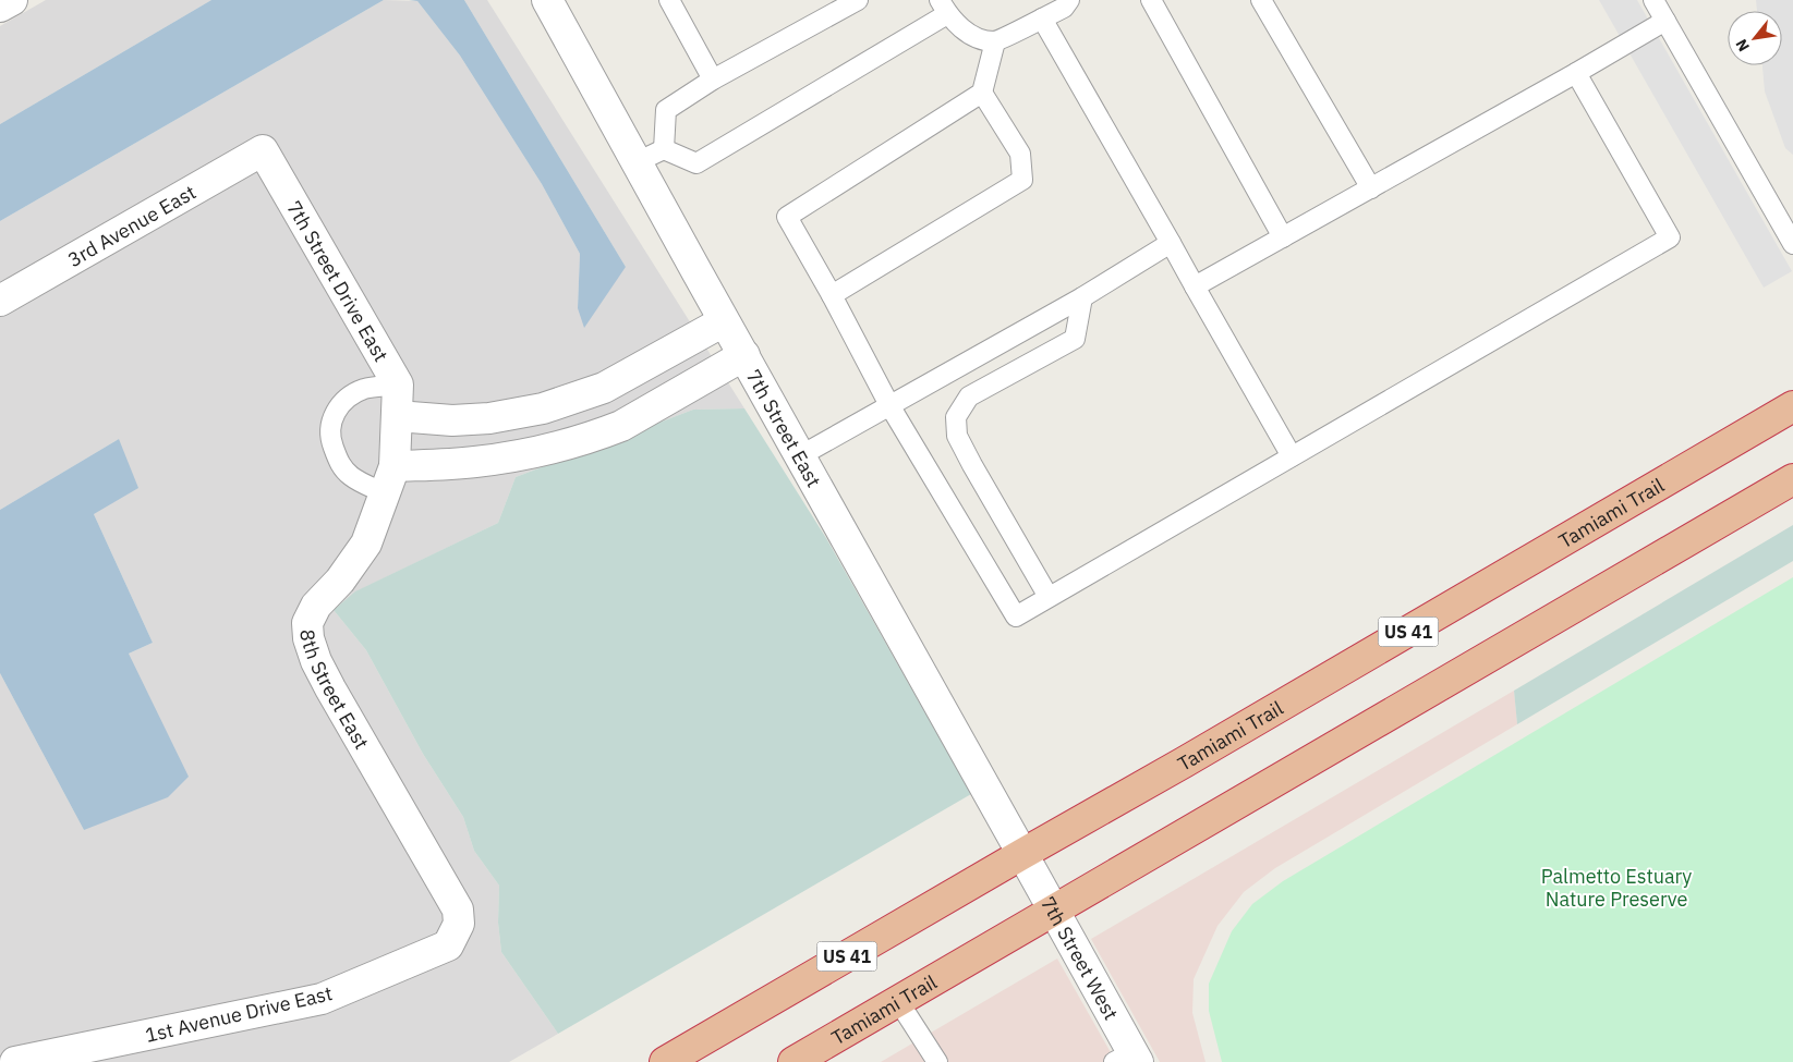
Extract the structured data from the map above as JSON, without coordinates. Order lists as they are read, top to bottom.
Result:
{
  "streets": {
    "highway": ["Tamiami Trail", "US 41"],
    "street": [
      "3rd Avenue East",
      "7th Street Drive East",
      "7th Street East",
      "8th Street East",
      "7th Street West",
      "1st Avenue Drive East"
    ]
  },
  "crossings": [
    ["3rd Avenue East", "7th Street Drive East"],
    ["7th Street East", "Tamiami Trail"],
    ["7th Street East", "7th Street West"],
    ["Tamiami Trail", "7th Street West"],
    ["8th Street East", "1st Avenue Drive East"]
  ],
  "parks": ["Palmetto Estuary Nature Preserve"],
  "north": "bottom left"
}
